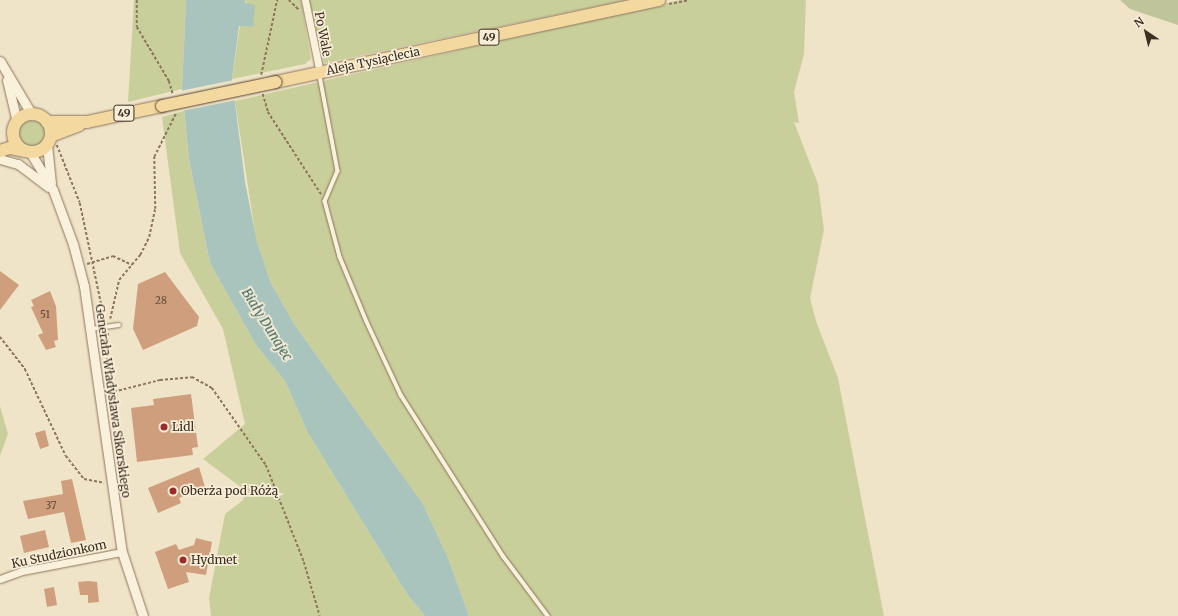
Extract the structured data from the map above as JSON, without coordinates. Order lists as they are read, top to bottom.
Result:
{
  "streets": {
    "main road": ["49", "Aleja Tysiąclecia"],
    "street": ["Po Wale", "Generała Władysława Sikorskiego", "Ku Studzionkom"]
  },
  "crossings": [
    ["Po Wale", "Aleja Tysiąclecia"],
    ["49", "Aleja Tysiąclecia"],
    ["49", "Generała Władysława Sikorskiego"],
    ["Aleja Tysiąclecia", "Generała Władysława Sikorskiego"],
    ["Generała Władysława Sikorskiego", "Ku Studzionkom"]
  ],
  "water": ["Biały Dunajec"],
  "places": ["Lidl", "Oberża pod Różą", "Hydmet"],
  "house_numbers": ["28", "51", "37"],
  "north": "top left"
}
